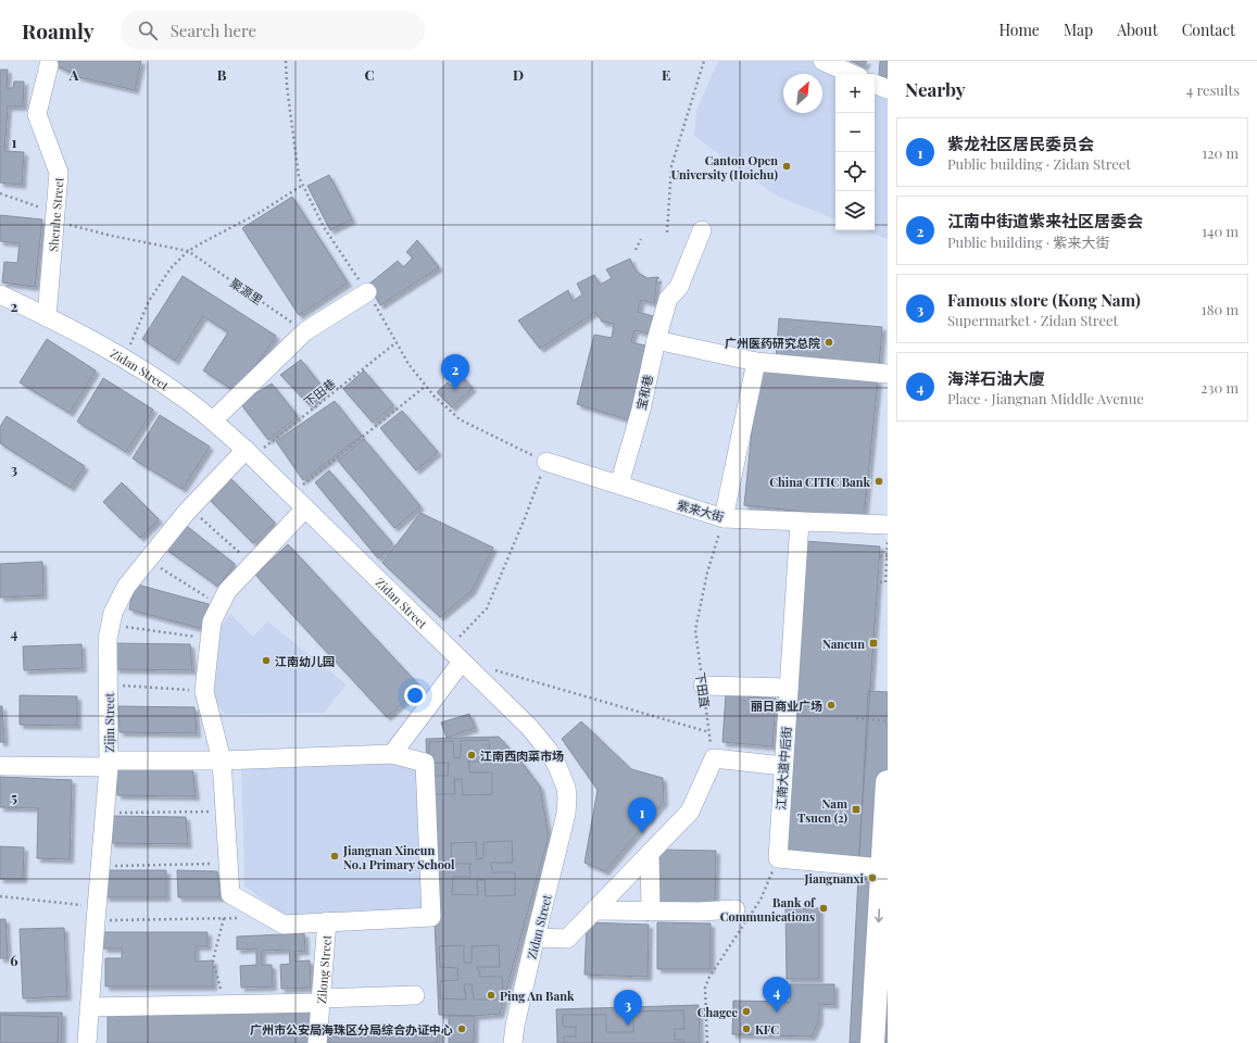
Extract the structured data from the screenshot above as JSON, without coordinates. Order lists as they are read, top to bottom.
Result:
{
  "streets": {
    "street": [
      "Shenhe Street",
      "Zidan Street",
      "宝和巷",
      "紫来大街",
      "Zijin Street",
      "江南大道中后街",
      "Zilong Street"
    ],
    "path": ["聚源里", "下田巷", "下田直"]
  },
  "crossings": [
    ["Shenhe Street", "Zidan Street"],
    ["Zidan Street", "下田巷"],
    ["Zidan Street", "Zijin Street"],
    ["下田巷", "Zijin Street"],
    ["宝和巷", "紫来大街"],
    ["紫来大街", "下田直"],
    ["紫来大街", "江南大道中后街"]
  ],
  "places": {
    "other": [
      "Canton Open University (Hoichu)",
      "广州医药研究总院",
      "China CITIC Bank",
      "江南幼儿园",
      "丽日商业广场",
      "江南西肉菜市场",
      "Jiangnan Xincun No.1 Primary School",
      "Jiangnanxi",
      "Bank of Communications",
      "Ping An Bank",
      "Chagee",
      "广州市公安局海珠区分局综合办证中心",
      "KFC"
    ],
    "transit": ["Nancun", "Nam Tsuen (2)"]
  },
  "north": "top right",
  "page": {
    "header": "Roamly",
    "search": "Search here",
    "nav": [
      "Home",
      "Map",
      "About",
      "Contact"
    ],
    "heading": ["Nearby", "4 results"],
    "map_buttons": ["+", "−"],
    "list": [
      {
        "mark": "1",
        "name": "紫龙社区居民委员会",
        "note": "Public building · Zidan Street",
        "value": "120 m"
      },
      {
        "mark": "2",
        "name": "江南中街道紫来社区居委会",
        "note": "Public building · 紫来大街",
        "value": "140 m"
      },
      {
        "mark": "3",
        "name": "Famous store (Kong Nam)",
        "note": "Supermarket · Zidan Street",
        "value": "180 m"
      },
      {
        "mark": "4",
        "name": "海洋石油大廈",
        "note": "Place · Jiangnan Middle Avenue",
        "value": "230 m"
      }
    ],
    "pins": [
      "2",
      "1",
      "4",
      "3"
    ]
  },
  "grid": {
    "columns": [
      "A",
      "B",
      "C",
      "D",
      "E"
    ],
    "rows": [
      "1",
      "2",
      "3",
      "4",
      "5",
      "6"
    ]
  }
}
